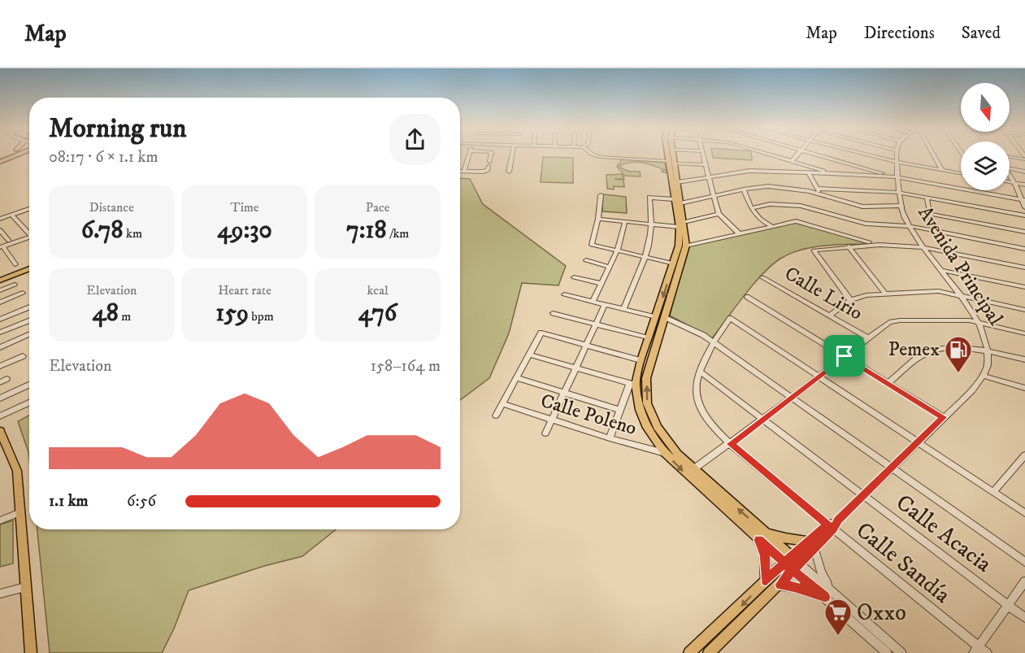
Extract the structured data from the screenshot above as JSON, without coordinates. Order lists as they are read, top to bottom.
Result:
{
  "streets": {
    "main road": ["Avenida Principal"],
    "street": [
      "Calle Lirio",
      "Calle Poleno",
      "Calle Acacia",
      "Calle Sandía"
    ]
  },
  "crossings": [
    ["Avenida Principal", "Calle Acacia"],
    ["Avenida Principal", "Calle Sandía"],
    ["Calle Acacia", "Calle Sandía"]
  ],
  "places": {
    "fuel station": ["Pemex"],
    "supermarket": ["Oxxo"]
  },
  "north": "bottom",
  "page": {
    "header": "Map",
    "nav": ["Map", "Directions", "Saved"],
    "heading": ["Morning run", "08:17 · 6 × 1.1 km"],
    "stats": [
      ["Distance", "6.78 km"],
      ["Time", "49:30"],
      ["Pace", "7:18 /km"],
      ["Elevation", "48 m"],
      ["Heart rate", "159 bpm"],
      ["kcal", "476"]
    ],
    "chart": ["Elevation", "158–164 m"],
    "list": [
      {
        "name": "1.1 km",
        "note": "6:56"
      }
    ]
  }
}
